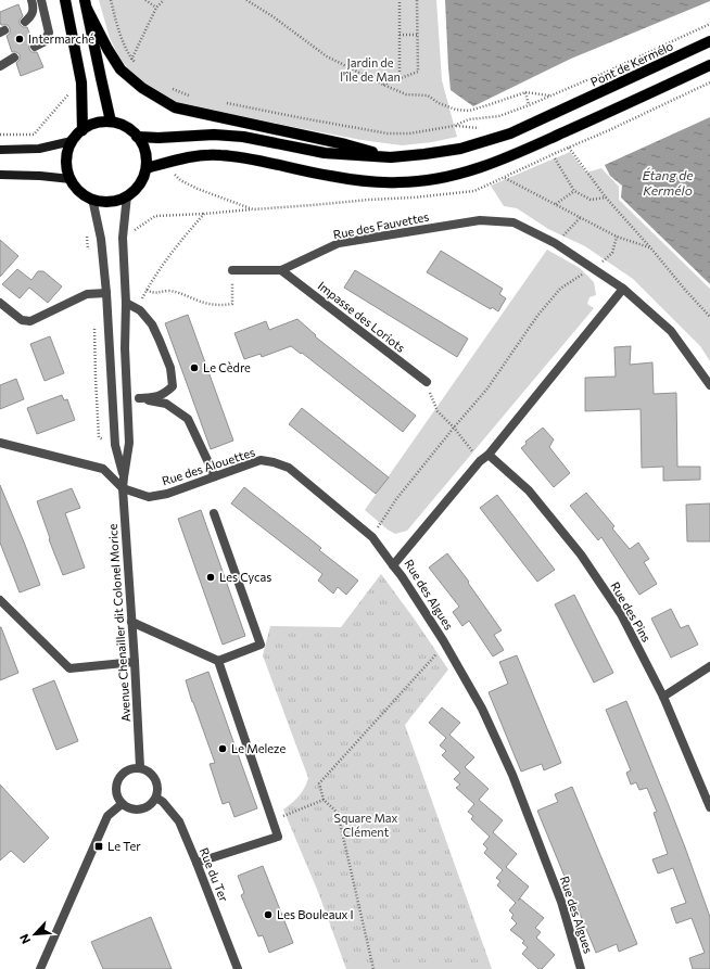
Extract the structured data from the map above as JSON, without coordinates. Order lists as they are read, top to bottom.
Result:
{
  "streets": {
    "main road": ["Pont de Kermélo"],
    "street": [
      "Rue des Fauvettes",
      "Impasse des Loriots",
      "Rue des Alouettes",
      "Rue des Algues",
      "Rue des Pins",
      "Avenue Chenailler dit Colonel Morice",
      "Rue du Ter"
    ]
  },
  "crossings": [
    ["Rue des Fauvettes", "Impasse des Loriots"],
    ["Rue des Alouettes", "Rue des Algues"],
    ["Rue des Alouettes", "Avenue Chenailler dit Colonel Morice"],
    ["Rue des Algues", "Rue des Pins"],
    ["Avenue Chenailler dit Colonel Morice", "Rue du Ter"]
  ],
  "water": ["Étang de Kermélo"],
  "parks": ["Jardin de l'île de Man", "Square Max Clément"],
  "places": {
    "other": [
      "Intermarché",
      "Le Cèdre",
      "Les Cycas",
      "Le Meleze",
      "Les Bouleaux I"
    ],
    "transit": ["Le Ter"]
  },
  "north": "bottom left"
}
